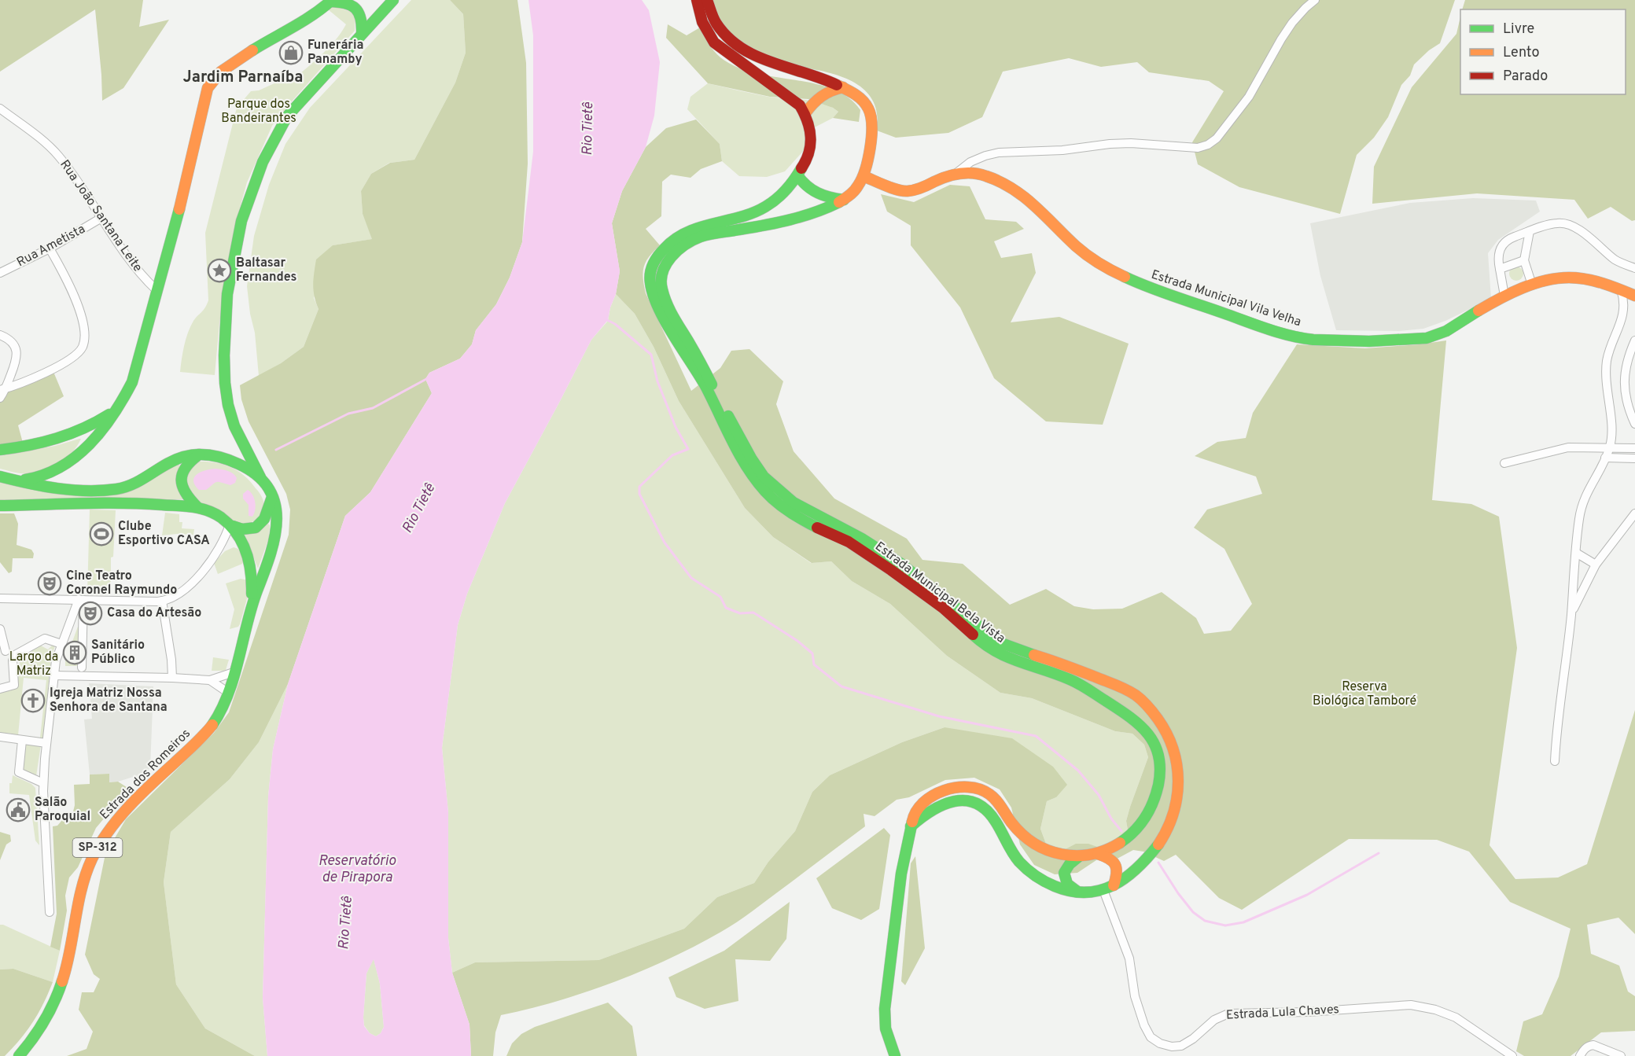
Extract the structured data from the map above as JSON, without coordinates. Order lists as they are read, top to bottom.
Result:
{
  "streets": {
    "main road": [
      "Estrada Municipal Vila Velha",
      "Estrada Municipal Bela Vista",
      "Estrada dos Romeiros",
      "SP-312"
    ],
    "street": ["Rua João Santana Leite", "Rua Ametista", "Estrada Lula Chaves"]
  },
  "crossings": [
    ["Rua João Santana Leite", "Rua Ametista"],
    ["Estrada Municipal Bela Vista", "Estrada Lula Chaves"]
  ],
  "districts": ["Jardim Parnaíba"],
  "water": ["Rio Tietê", "Reservatório de Pirapora"],
  "parks": ["Parque dos Bandeirantes", "Largo da Matriz", "Reserva Biológica Tamboré"],
  "places": {
    "shop": ["Funerária Panamby"],
    "place": ["Baltasar Fernandes"],
    "sports": ["Clube Esportivo CASA"],
    "theatre": ["Cine Teatro Coronel Raymundo", "Casa do Artesão"],
    "building": ["Sanitário Público"],
    "church": ["Igreja Matriz Nossa Senhora de Santana"],
    "public building": ["Salão Paroquial"]
  },
  "legend": ["Livre", "Lento", "Parado"]
}
